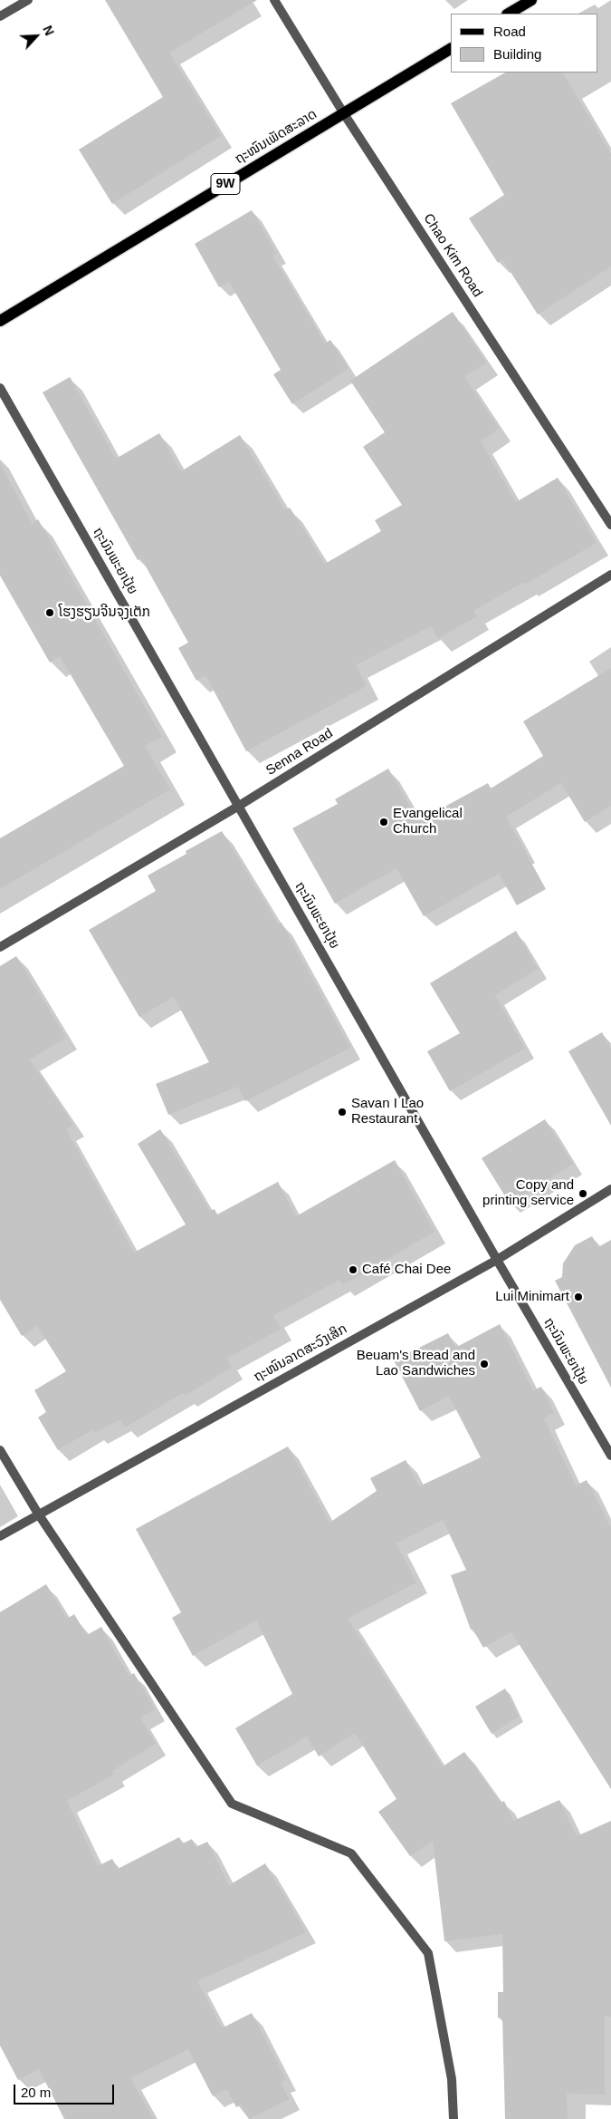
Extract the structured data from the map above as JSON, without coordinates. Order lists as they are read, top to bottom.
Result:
{
  "streets": {
    "main road": ["ຖະໜົນເພັດສະລາດ", "9W"],
    "street": [
      "Chao Kim Road",
      "ຖະນົນພະຍາປຸ້ຍ",
      "Senna Road",
      "ຖະໜົນລາດສະວົງເສິກ"
    ]
  },
  "crossings": [
    ["ຖະໜົນເພັດສະລາດ", "Chao Kim Road"],
    ["ຖະນົນພະຍາປຸ້ຍ", "Senna Road"],
    ["ຖະນົນພະຍາປຸ້ຍ", "ຖະໜົນລາດສະວົງເສິກ"]
  ],
  "places": [
    "ໂຮງຮຽນຈີນຈຸງເຕັກ",
    "Evangelical Church",
    "Savan I Lao Restaurant",
    "Copy and printing service",
    "Café Chai Dee",
    "Lui Minimart",
    "Beuam's Bread and Lao Sandwiches"
  ],
  "legend": ["Road", "Building"],
  "scale_bar": "20 m",
  "north": "top right"
}
